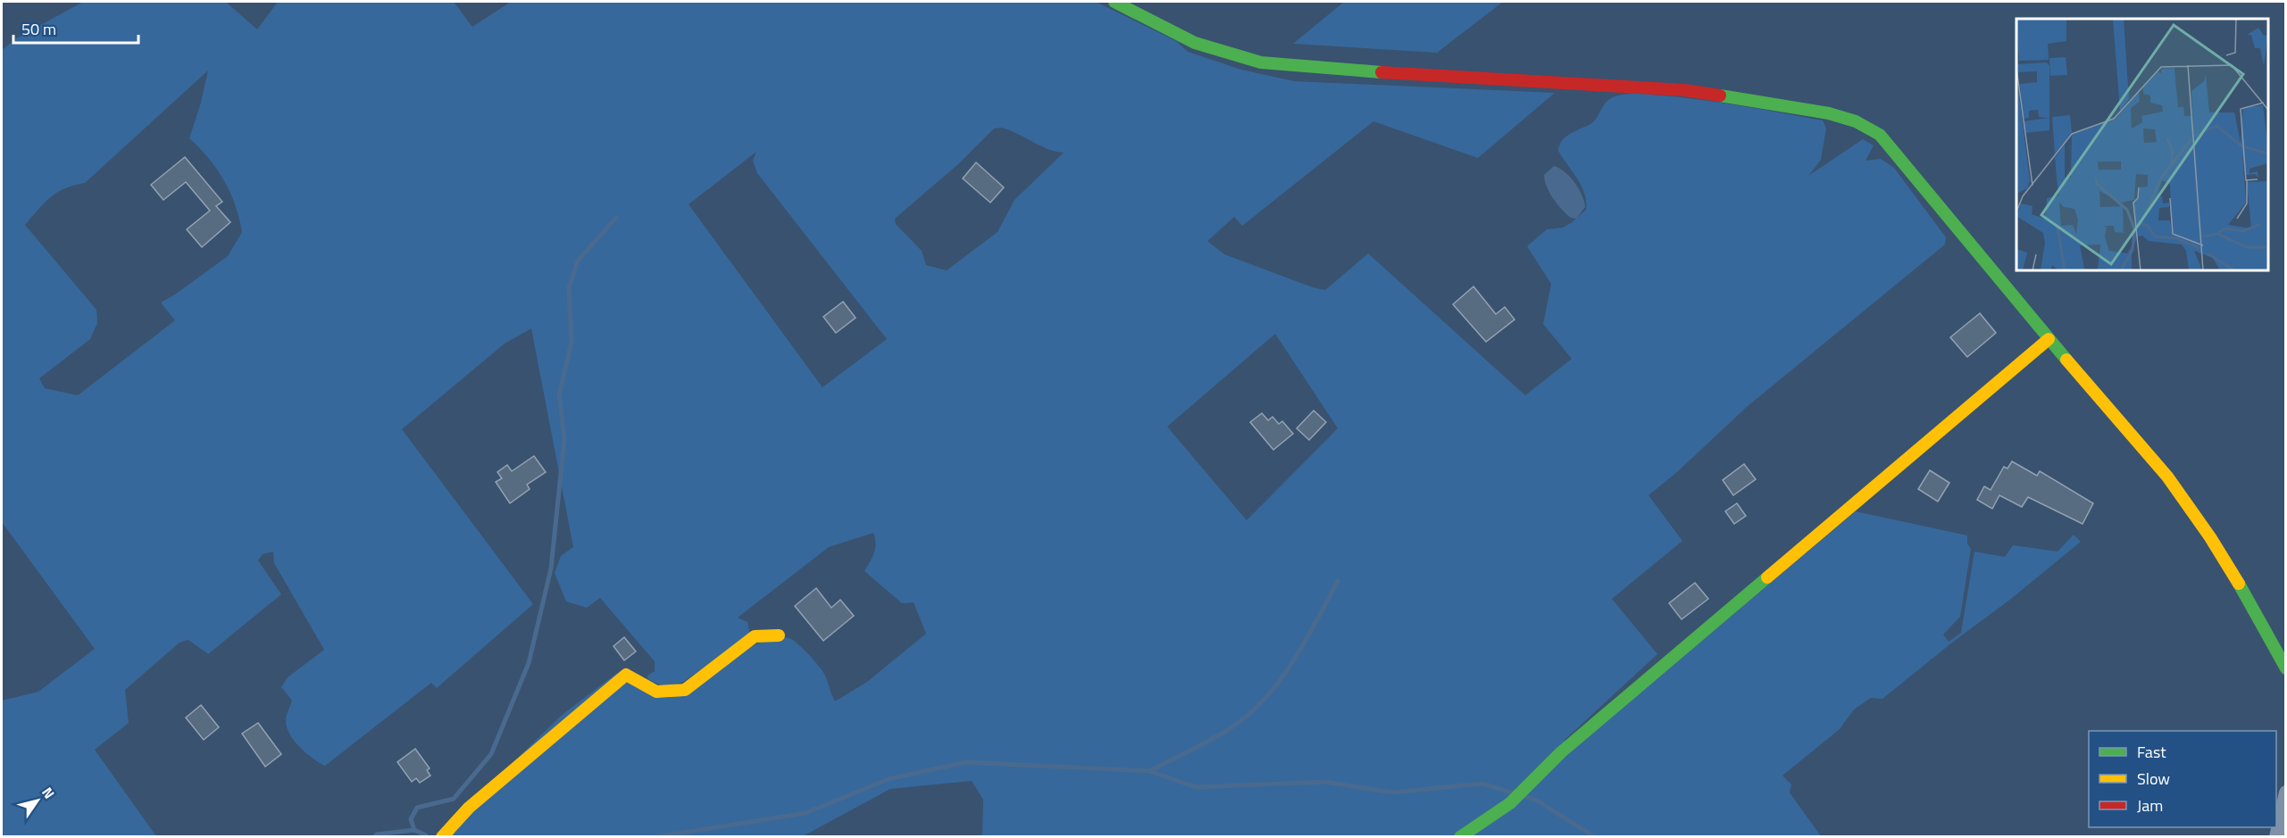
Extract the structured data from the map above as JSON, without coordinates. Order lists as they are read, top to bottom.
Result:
{
  "legend": ["Fast", "Slow", "Jam"],
  "scale_bar": "50 m",
  "north": "top right"
}
